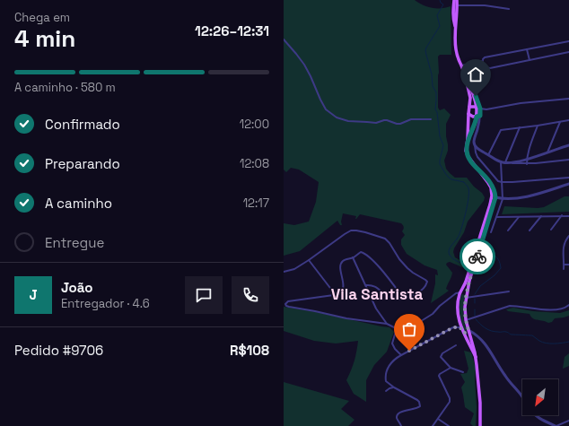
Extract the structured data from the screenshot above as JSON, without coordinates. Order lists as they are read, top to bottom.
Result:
{
  "districts": ["Vila Santista"],
  "north": "bottom left",
  "page": {
    "heading": ["4 min", "Chega em", "12:26–12:31"],
    "panel": [
      "João",
      "Entregador · 4.6",
      "Pedido #9706",
      "R$108"
    ],
    "bar": "A caminho · 580 m",
    "list": [
      ["Confirmado", "12:00"],
      ["Preparando", "12:08"],
      ["A caminho", "12:17"],
      "Entregue"
    ],
    "round": "J"
  }
}
